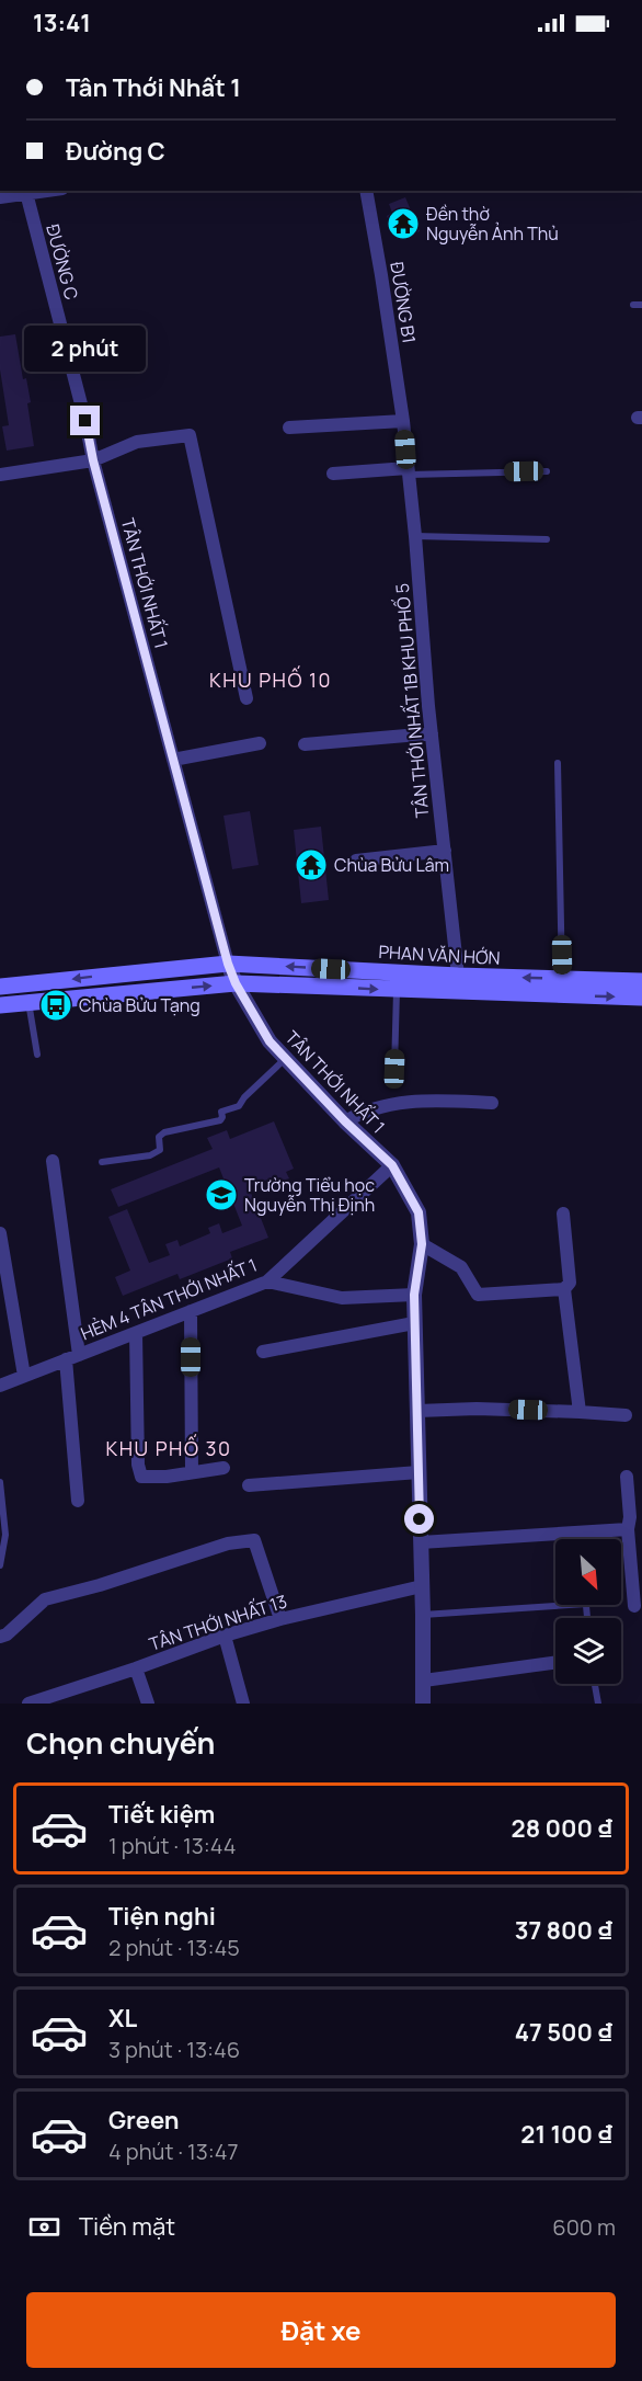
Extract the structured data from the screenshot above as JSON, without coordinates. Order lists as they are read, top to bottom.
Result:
{
  "streets": {
    "main road": ["PHAN VĂN HỚN"],
    "street": [
      "ĐƯỜNG C",
      "ĐƯỜNG B1",
      "TÂN THỚI NHẤT 1",
      "TÂN THỚI NHẤT 1B KHU PHỐ 5",
      "HẺM 4 TÂN THỚI NHẤT 1",
      "TÂN THỚI NHẤT 13"
    ]
  },
  "crossings": [
    ["ĐƯỜNG C", "TÂN THỚI NHẤT 1"],
    ["ĐƯỜNG B1", "TÂN THỚI NHẤT 1B KHU PHỐ 5"],
    ["TÂN THỚI NHẤT 1", "PHAN VĂN HỚN"],
    ["TÂN THỚI NHẤT 1", "HẺM 4 TÂN THỚI NHẤT 1"],
    ["TÂN THỚI NHẤT 1", "TÂN THỚI NHẤT 13"],
    ["TÂN THỚI NHẤT 1B KHU PHỐ 5", "PHAN VĂN HỚN"]
  ],
  "districts": ["KHU PHỐ 10", "KHU PHỐ 30"],
  "places": {
    "temple": ["Đền thờ Nguyễn Ảnh Thủ", "Chùa Bửu Lâm"],
    "bus stop": ["Chùa Bửu Tạng"],
    "school or university": ["Trường Tiểu học Nguyễn Thị Định"]
  },
  "north": "bottom right",
  "page": {
    "status": "13:41",
    "banner": ["Tân Thới Nhất 1", "Đường C"],
    "bubble": "2 phút",
    "heading": "Chọn chuyến",
    "list": [
      {
        "name": "Tiết kiệm",
        "note": "1 phút · 13:44",
        "value": "28 000 ₫"
      },
      {
        "name": "Tiện nghi",
        "note": "2 phút · 13:45",
        "value": "37 800 ₫"
      },
      {
        "name": "XL",
        "note": "3 phút · 13:46",
        "value": "47 500 ₫"
      },
      {
        "name": "Green",
        "note": "4 phút · 13:47",
        "value": "21 100 ₫"
      }
    ],
    "pay": ["Tiền mặt", "600 m"],
    "buttons": "Đặt xe"
  }
}
